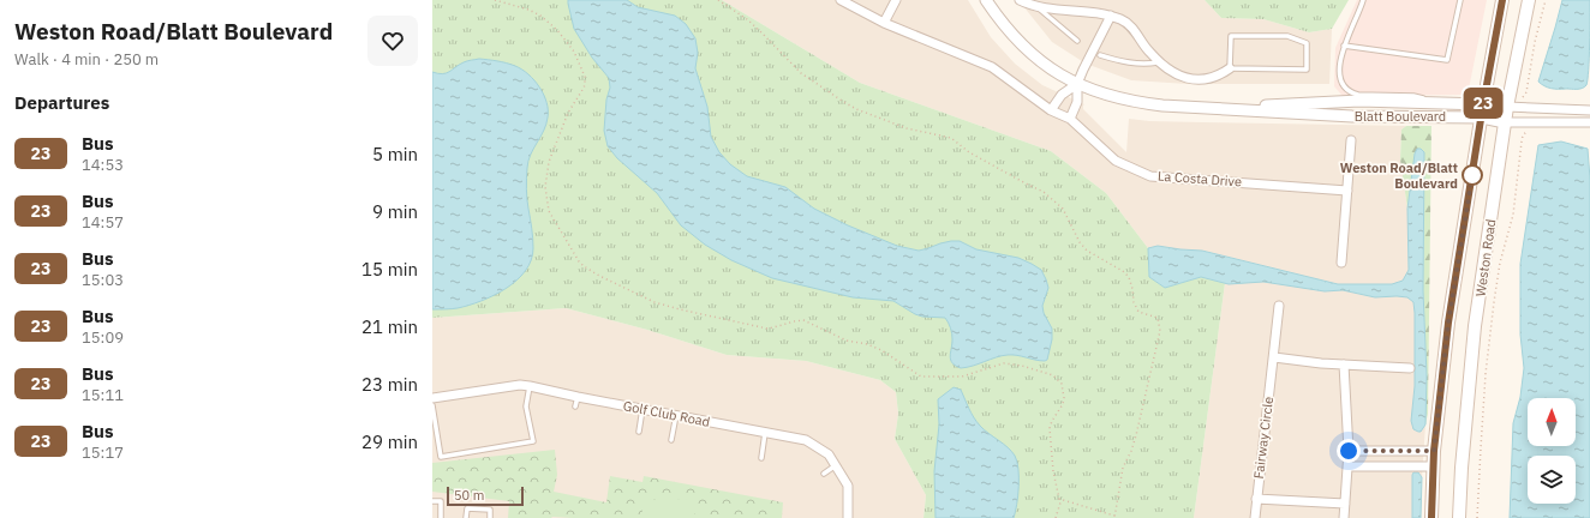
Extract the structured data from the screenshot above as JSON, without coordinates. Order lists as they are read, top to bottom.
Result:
{
  "streets": {
    "main road": ["Weston Road"],
    "street": [
      "Blatt Boulevard",
      "La Costa Drive",
      "Golf Club Road",
      "Fairway Circle"
    ]
  },
  "crossings": [
    ["Blatt Boulevard", "Weston Road"]
  ],
  "places": ["Weston Road/Blatt Boulevard"],
  "lines": ["bus line 23"],
  "scale_bar": "50 m",
  "north": "top",
  "page": {
    "heading": [
      ["Weston Road/Blatt Boulevard", "Walk · 4 min · 250 m"],
      "Departures"
    ],
    "on_map": "23",
    "list": [
      {
        "mark": "23",
        "name": "Bus",
        "note": "14:53",
        "value": "5 min"
      },
      {
        "mark": "23",
        "name": "Bus",
        "note": "14:57",
        "value": "9 min"
      },
      {
        "mark": "23",
        "name": "Bus",
        "note": "15:03",
        "value": "15 min"
      },
      {
        "mark": "23",
        "name": "Bus",
        "note": "15:09",
        "value": "21 min"
      },
      {
        "mark": "23",
        "name": "Bus",
        "note": "15:11",
        "value": "23 min"
      },
      {
        "mark": "23",
        "name": "Bus",
        "note": "15:17",
        "value": "29 min"
      }
    ],
    "scale": "50 m"
  }
}
